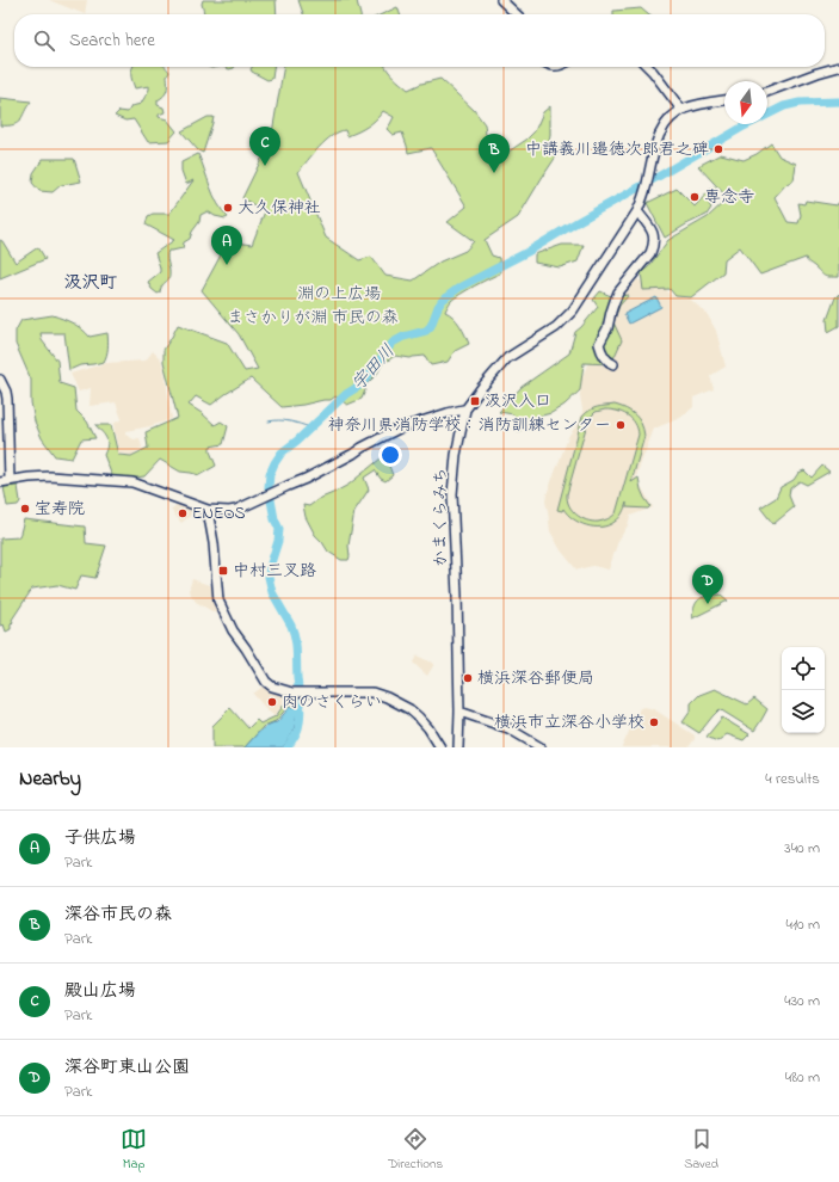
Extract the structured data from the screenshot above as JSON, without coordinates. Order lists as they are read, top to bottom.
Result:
{
  "streets": {
    "street": ["かまくらみち"]
  },
  "districts": ["汲沢町"],
  "water": ["宇田川"],
  "parks": ["淵の上広場", "まさかりが淵 市民の森"],
  "places": {
    "other": [
      "中講義川邉徳次郎君之碑",
      "専念寺",
      "大久保神社",
      "神奈川県消防学校：消防訓練センター",
      "宝寿院",
      "ENEOS",
      "横浜深谷郵便局",
      "肉のさくらい",
      "横浜市立深谷小学校"
    ],
    "transit": ["汲沢入口", "中村三叉路"]
  },
  "north": "bottom",
  "page": {
    "search": "Search here",
    "pins": [
      "C",
      "B",
      "A",
      "D"
    ],
    "heading": ["Nearby", "4 results"],
    "list": [
      {
        "mark": "A",
        "name": "子供広場",
        "note": "Park",
        "value": "340 m"
      },
      {
        "mark": "B",
        "name": "深谷市民の森",
        "note": "Park",
        "value": "410 m"
      },
      {
        "mark": "C",
        "name": "殿山広場",
        "note": "Park",
        "value": "430 m"
      },
      {
        "mark": "D",
        "name": "深谷町東山公園",
        "note": "Park",
        "value": "480 m"
      }
    ],
    "nav": ["Map", "Directions", "Saved"]
  }
}
